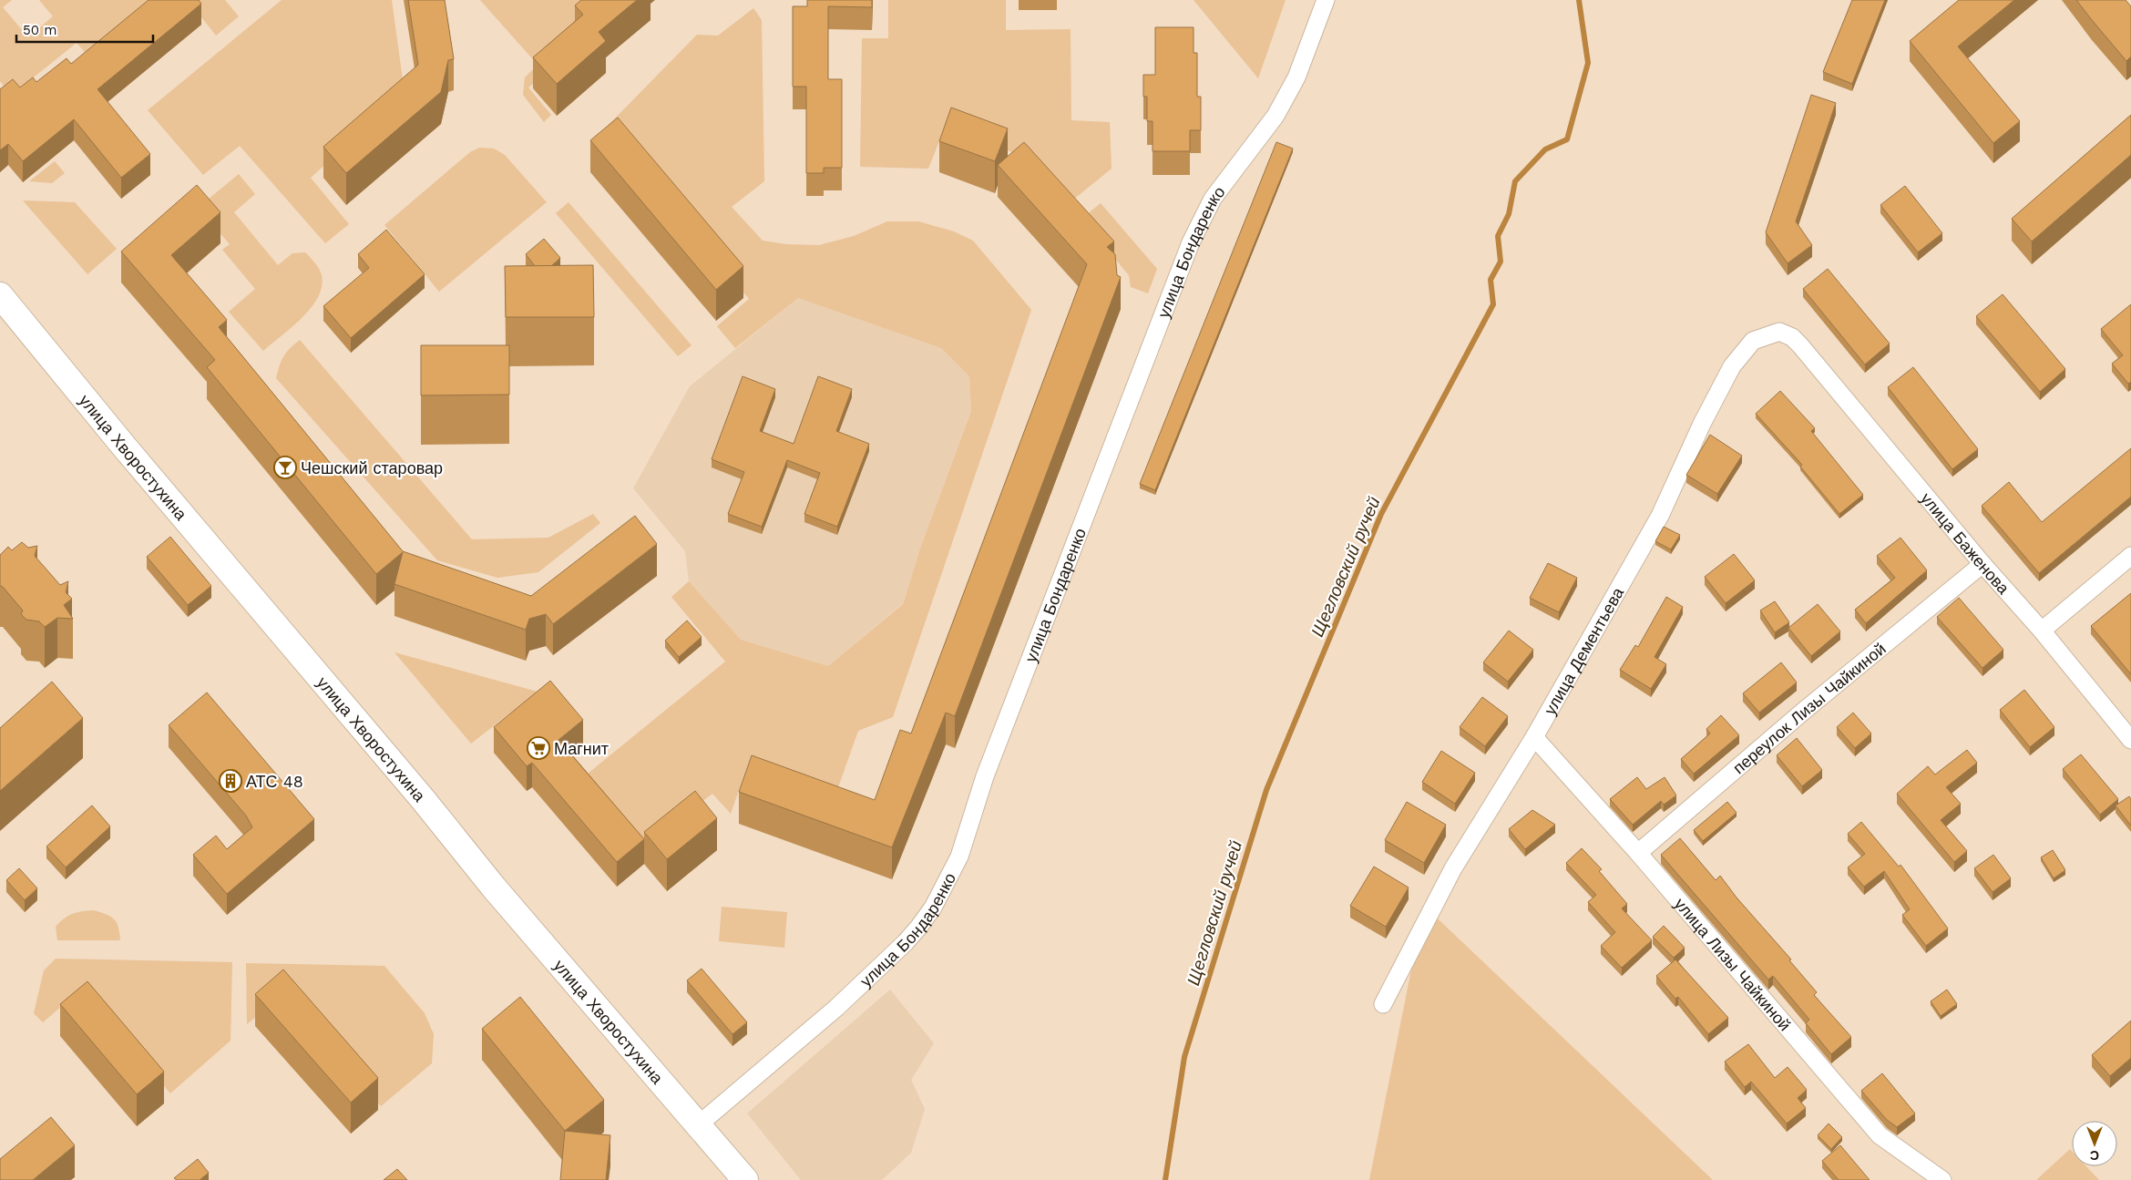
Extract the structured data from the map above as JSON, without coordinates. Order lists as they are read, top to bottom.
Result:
{
  "streets": {
    "street": [
      "улица Бондаренко",
      "улица Хворостухина",
      "улица Баженова",
      "улица Дементьева",
      "переулок Лизы Чайкиной",
      "улица Лизы Чайкиной"
    ]
  },
  "crossings": [
    ["улица Бондаренко", "улица Хворостухина"],
    ["улица Баженова", "улица Дементьева"],
    ["улица Баженова", "переулок Лизы Чайкиной"],
    ["улица Дементьева", "улица Лизы Чайкиной"],
    ["переулок Лизы Чайкиной", "улица Лизы Чайкиной"]
  ],
  "water": ["Щегловский ручей"],
  "places": {
    "bar": ["Чешский старовар"],
    "supermarket": ["Магнит"],
    "building": ["АТС 48"]
  },
  "scale_bar": "50 m",
  "north": "bottom"
}
